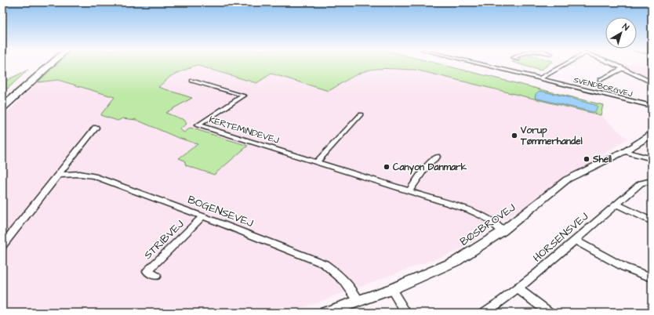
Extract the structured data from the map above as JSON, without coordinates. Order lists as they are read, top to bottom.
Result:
{
  "streets": {
    "street": [
      "SVENDBORGVEJ",
      "KERTEMINDEVEJ",
      "BOGENSEVEJ",
      "BØSBROVEJ",
      "HORSENSVEJ",
      "STRIBVEJ"
    ]
  },
  "crossings": [
    ["KERTEMINDEVEJ", "BØSBROVEJ"],
    ["BOGENSEVEJ", "BØSBROVEJ"],
    ["BOGENSEVEJ", "STRIBVEJ"]
  ],
  "places": ["Vorup Tømmerhandel", "Shell", "Canyon Danmark"],
  "north": "top right"
}
